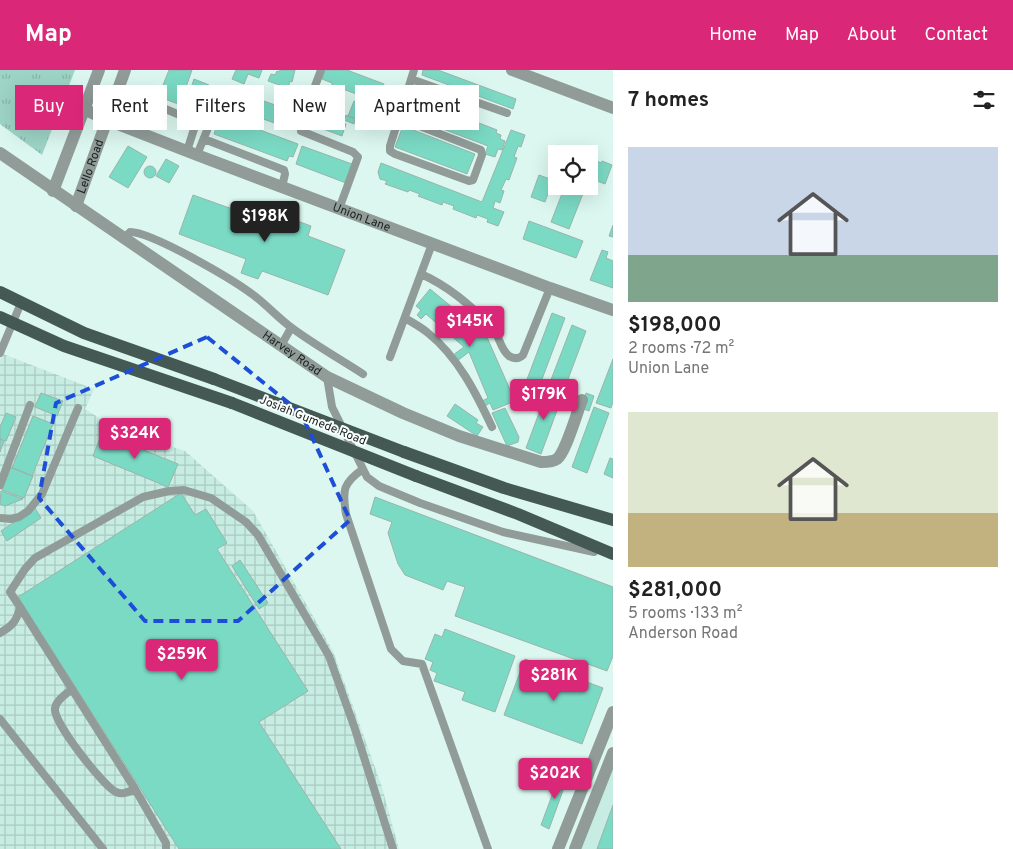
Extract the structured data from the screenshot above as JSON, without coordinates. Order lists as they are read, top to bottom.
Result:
{
  "streets": {
    "main road": ["Josiah Gumede Road"],
    "street": ["Lello Road", "Union Lane", "Harvey Road"]
  },
  "crossings": [
    ["Lello Road", "Union Lane"],
    ["Lello Road", "Harvey Road"]
  ],
  "page": {
    "header": "Map",
    "nav": [
      "Home",
      "Map",
      "About",
      "Contact"
    ],
    "heading": "7 homes",
    "chip": [
      "Buy",
      "Rent",
      "Filters",
      "New",
      "Apartment"
    ],
    "list": [
      {
        "name": "$198,000",
        "note": "2 rooms · 72 m² · Union Lane"
      },
      {
        "name": "$281,000",
        "note": "5 rooms · 133 m² · Anderson Road"
      }
    ],
    "price": [
      "$198K",
      "$145K",
      "$179K",
      "$324K",
      "$259K",
      "$281K",
      "$202K"
    ]
  }
}
